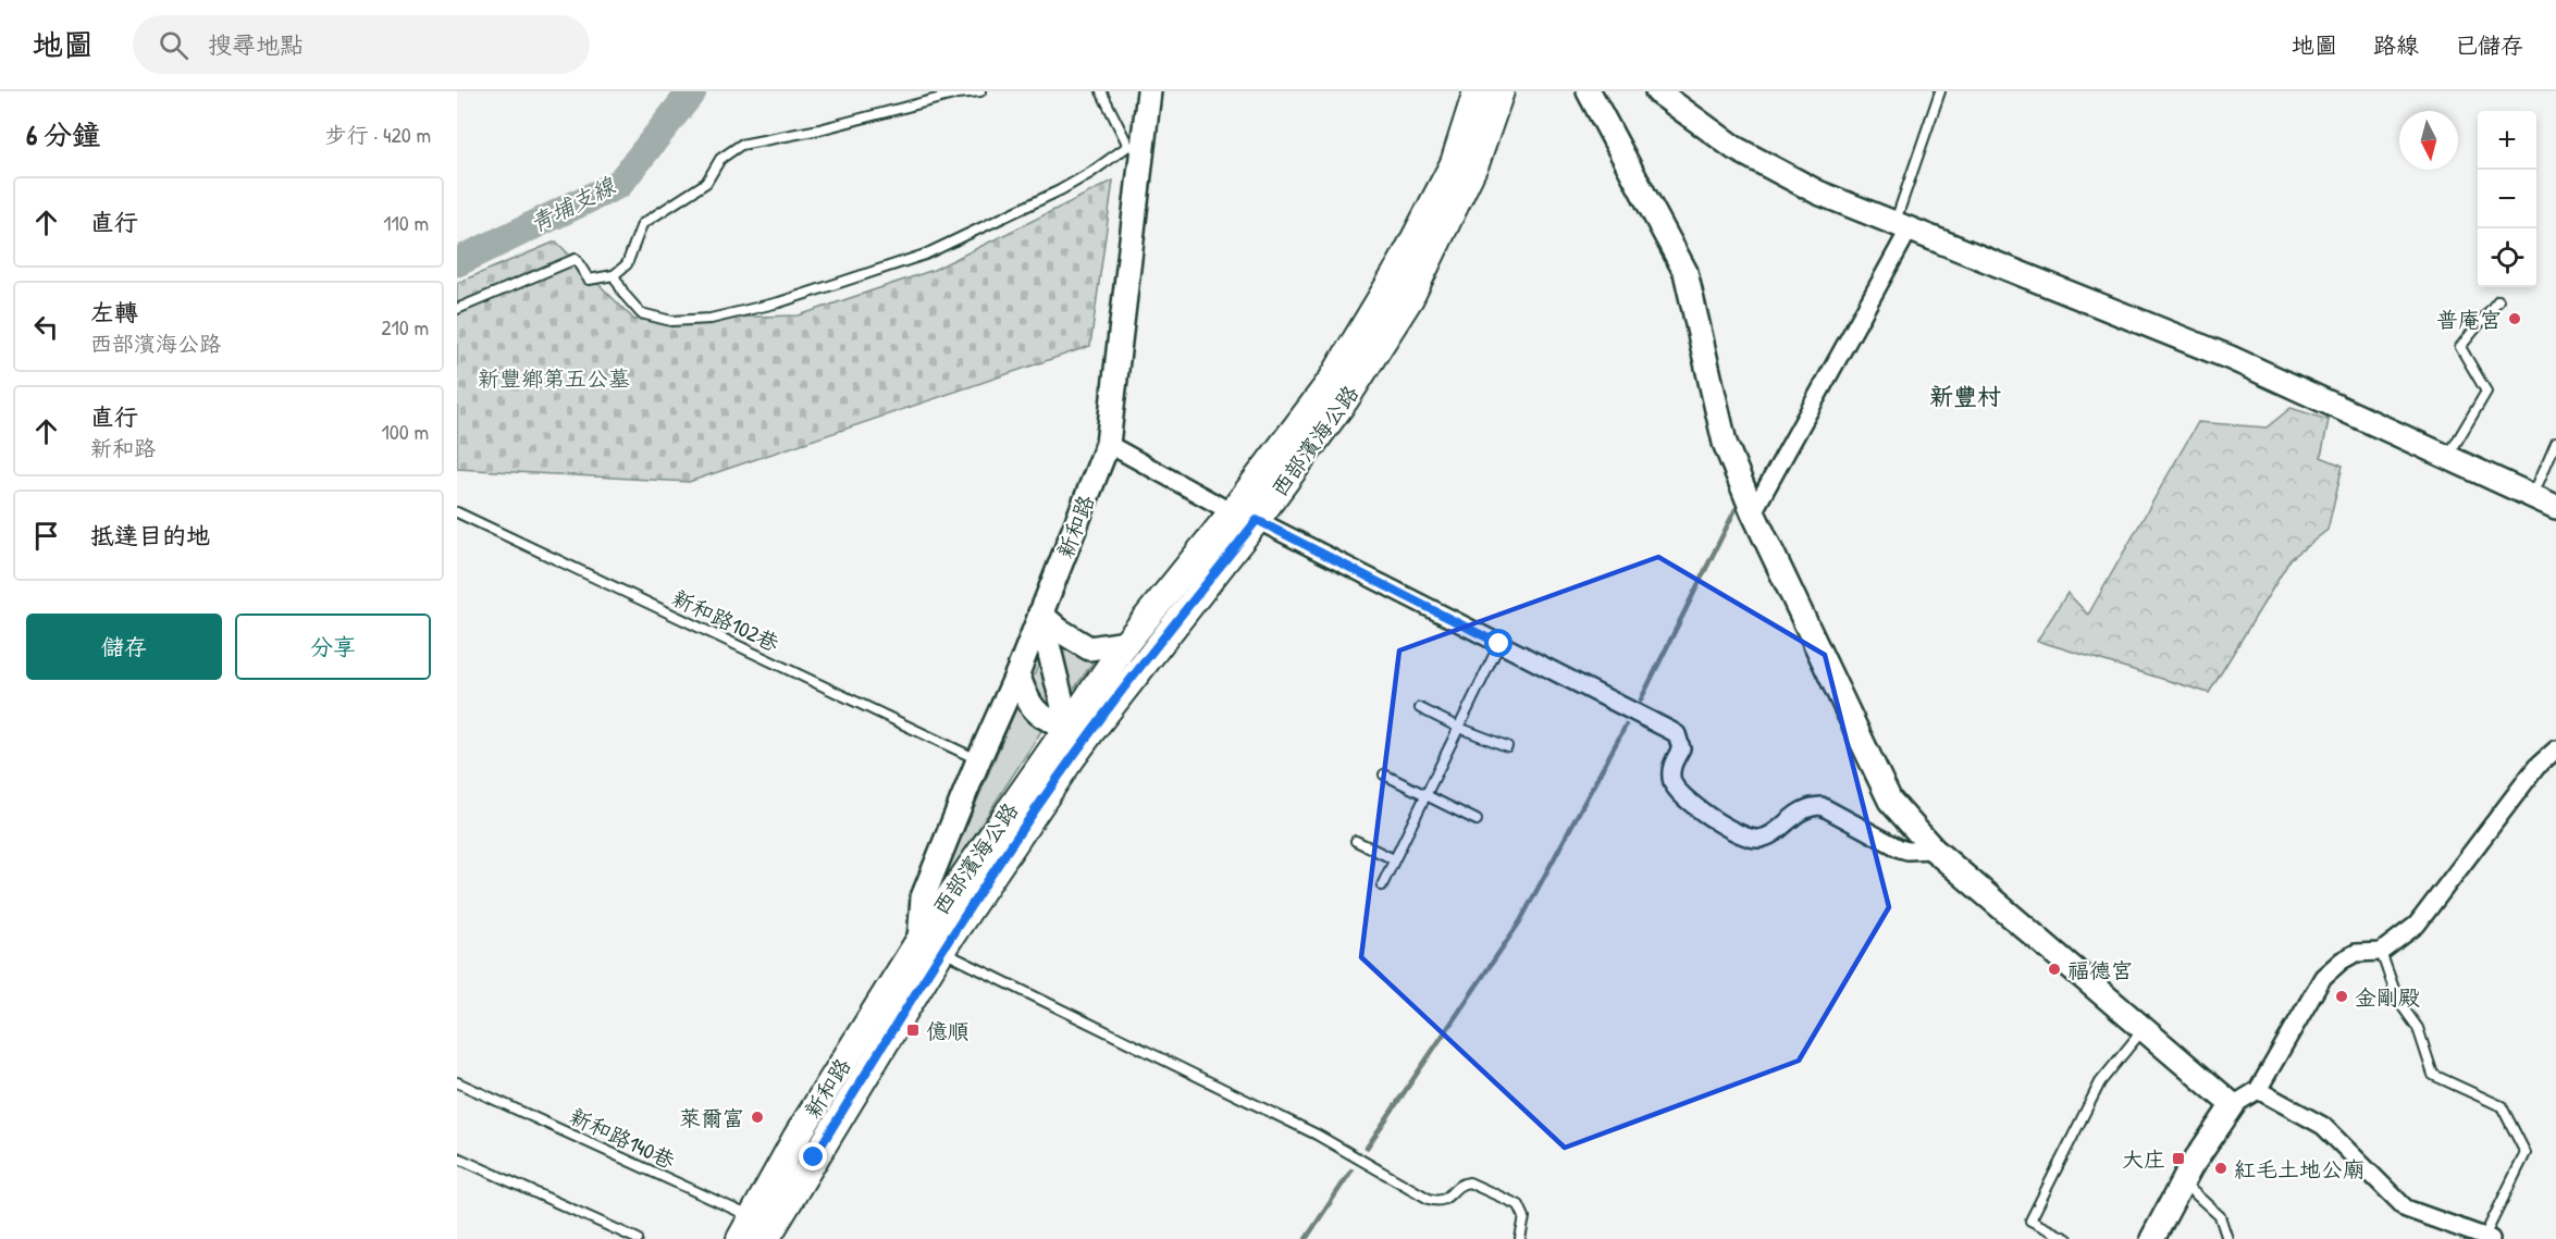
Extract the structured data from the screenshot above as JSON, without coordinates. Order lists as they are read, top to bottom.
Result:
{
  "streets": {
    "main road": ["西部濱海公路", "新和路"],
    "lane": ["新和路102巷", "新和路140巷"]
  },
  "crossings": [
    ["西部濱海公路", "新和路"],
    ["新和路", "新和路102巷"],
    ["新和路", "新和路140巷"]
  ],
  "districts": ["新豐村"],
  "water": ["青埔支線"],
  "parks": ["新豐鄉第五公墓"],
  "places": {
    "other": [
      "普庵宫",
      "福德宮",
      "金剛殿",
      "萊爾富",
      "紅毛土地公廟"
    ],
    "transit": ["億順", "大庄"]
  },
  "north": "bottom",
  "page": {
    "header": "地圖",
    "search": "搜尋地點",
    "nav": ["地圖", "路線", "已儲存"],
    "heading": ["6 分鐘", "步行 · 420 m"],
    "map_buttons": ["+", "−"],
    "list": [
      ["直行", "110 m"],
      ["左轉", "西部濱海公路", "210 m"],
      ["直行", "新和路", "100 m"],
      "抵達目的地"
    ],
    "buttons": ["儲存", "分享"]
  }
}
